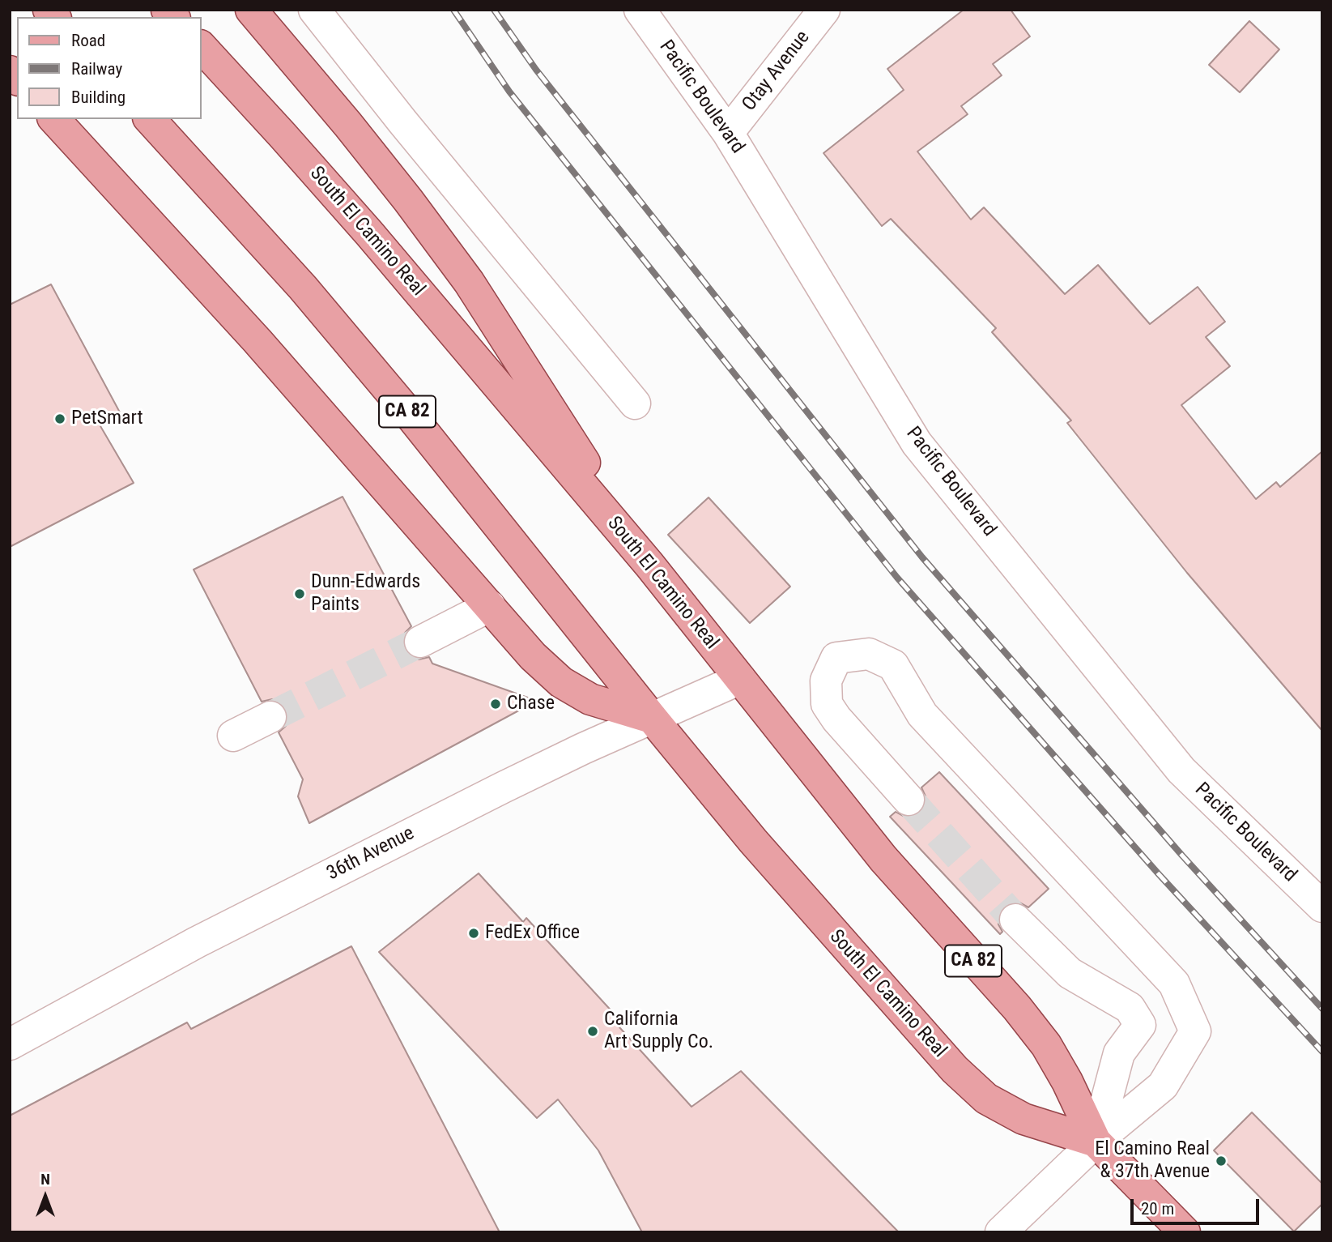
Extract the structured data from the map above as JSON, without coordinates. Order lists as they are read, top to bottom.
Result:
{
  "streets": {
    "main road": ["South El Camino Real", "CA 82"],
    "street": ["Otay Avenue", "Pacific Boulevard", "36th Avenue"]
  },
  "crossings": [
    ["Otay Avenue", "Pacific Boulevard"],
    ["South El Camino Real", "36th Avenue"]
  ],
  "places": [
    "PetSmart",
    "Dunn-Edwards Paints",
    "Chase",
    "FedEx Office",
    "California Art Supply Co.",
    "El Camino Real & 37th Avenue"
  ],
  "legend": ["Road", "Railway", "Building"],
  "scale_bar": "20 m",
  "north": "top"
}
